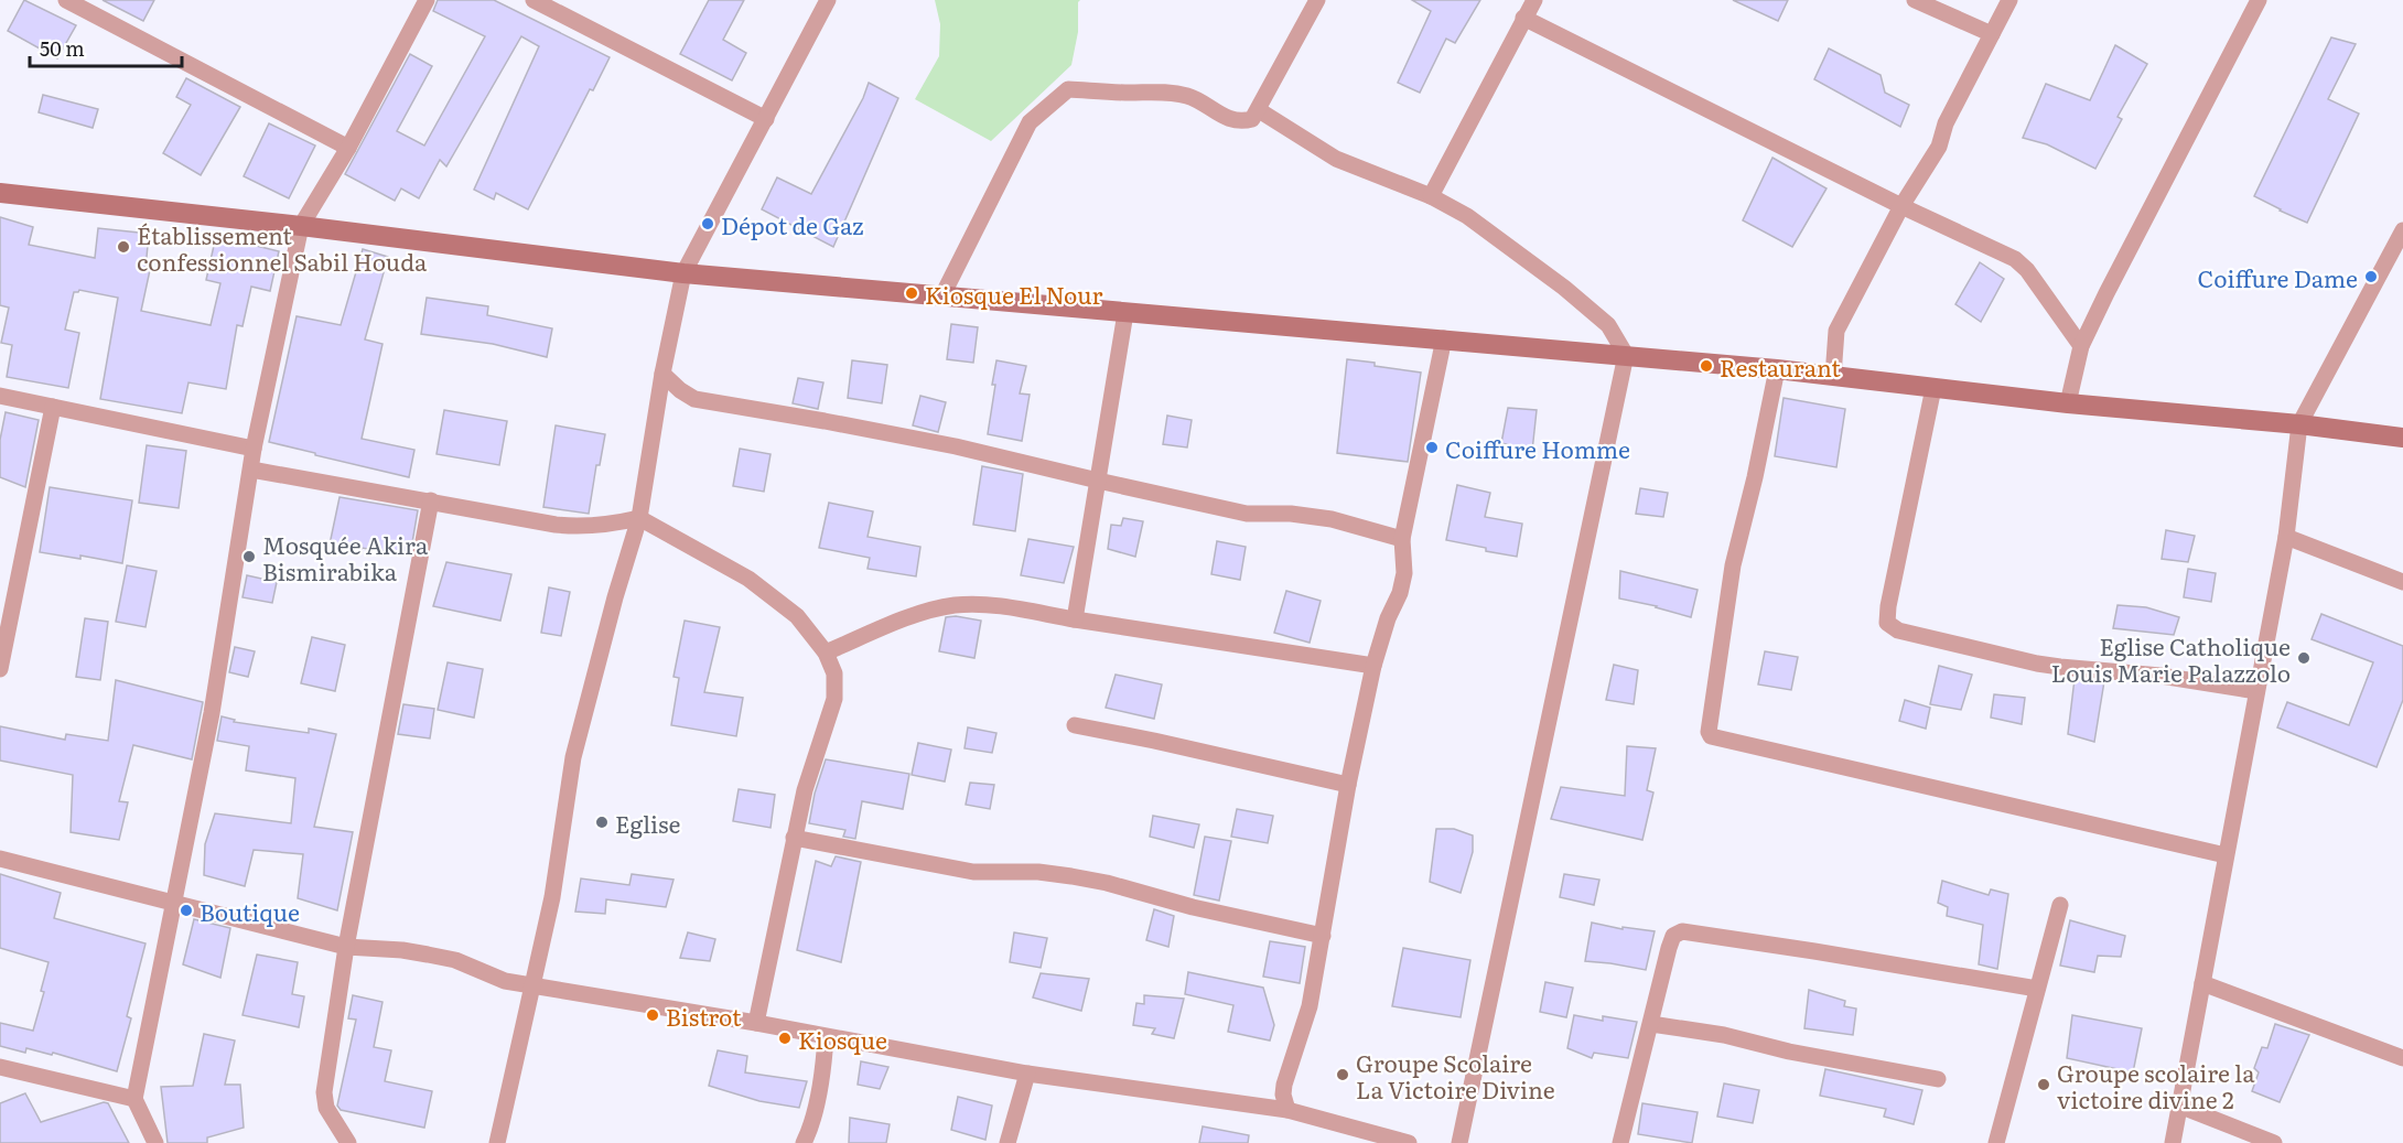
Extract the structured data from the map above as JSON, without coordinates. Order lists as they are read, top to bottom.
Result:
{
  "places": [
    "Dépot de Gaz",
    "Établissement confessionnel Sabil Houda",
    "Coiffure Dame",
    "Kiosque El Nour",
    "Restaurant",
    "Coiffure Homme",
    "Mosquée Akira Bismirabika",
    "Eglise Catholique Louis Marie Palazzolo",
    "Eglise",
    "Boutique",
    "Bistrot",
    "Kiosque",
    "Groupe Scolaire La Victoire Divine",
    "Groupe scolaire la victoire divine 2"
  ],
  "scale_bar": "50 m"
}
